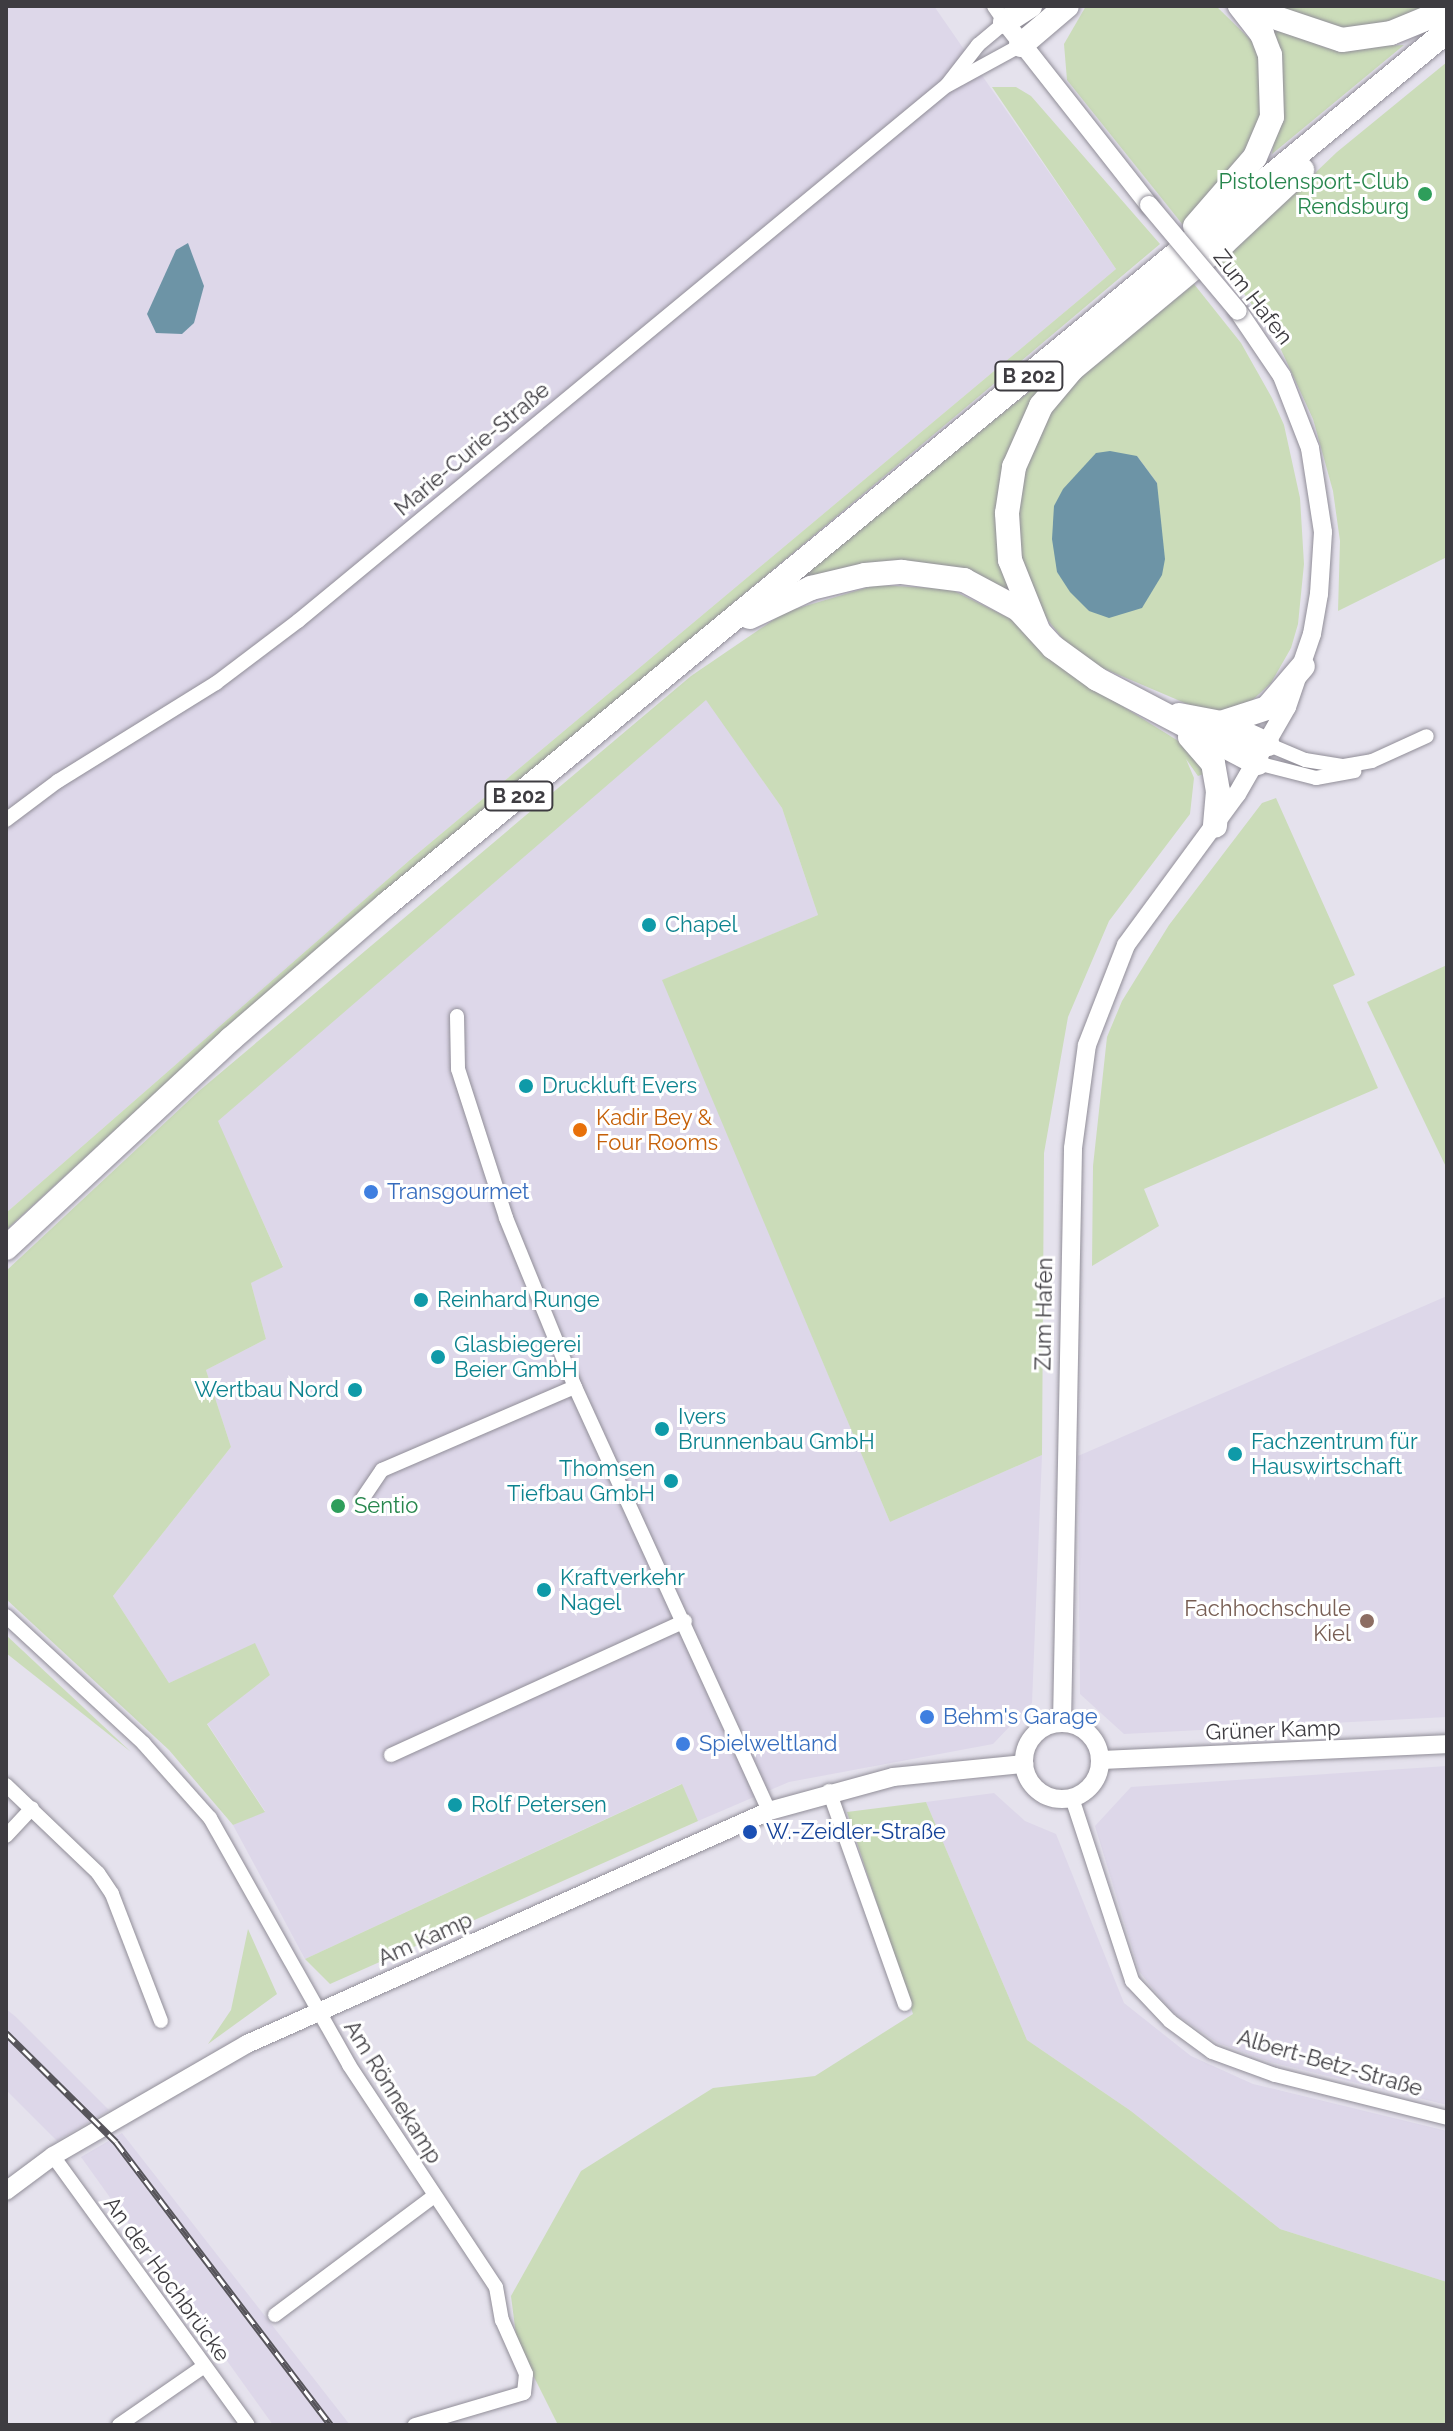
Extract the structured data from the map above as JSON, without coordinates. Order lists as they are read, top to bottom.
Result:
{
  "streets": {
    "highway": ["B 202"],
    "main road": ["Zum Hafen", "Grüner Kamp", "Am Kamp"],
    "street": [
      "Marie-Curie-Straße",
      "Albert-Betz-Straße",
      "Am Rönnekamp",
      "An der Hochbrücke"
    ]
  },
  "crossings": [
    ["Zum Hafen", "Marie-Curie-Straße"],
    ["Zum Hafen", "Grüner Kamp"],
    ["Zum Hafen", "Am Kamp"],
    ["Zum Hafen", "Albert-Betz-Straße"],
    ["Grüner Kamp", "Am Kamp"],
    ["Grüner Kamp", "Albert-Betz-Straße"],
    ["Am Kamp", "Albert-Betz-Straße"],
    ["Am Kamp", "Am Rönnekamp"],
    ["Am Kamp", "An der Hochbrücke"]
  ],
  "places": [
    "Pistolensport-Club Rendsburg",
    "Chapel",
    "Druckluft Evers",
    "Kadir Bey & Four Rooms",
    "Transgourmet",
    "Reinhard Runge",
    "Glasbiegerei Beier GmbH",
    "Wertbau Nord",
    "Ivers Brunnenbau GmbH",
    "Fachzentrum für Hauswirtschaft",
    "Thomsen Tiefbau GmbH",
    "Sentio",
    "Kraftverkehr Nagel",
    "Fachhochschule Kiel",
    "Behm's Garage",
    "Spielweltland",
    "Rolf Petersen",
    "W.-Zeidler-Straße"
  ]
}
